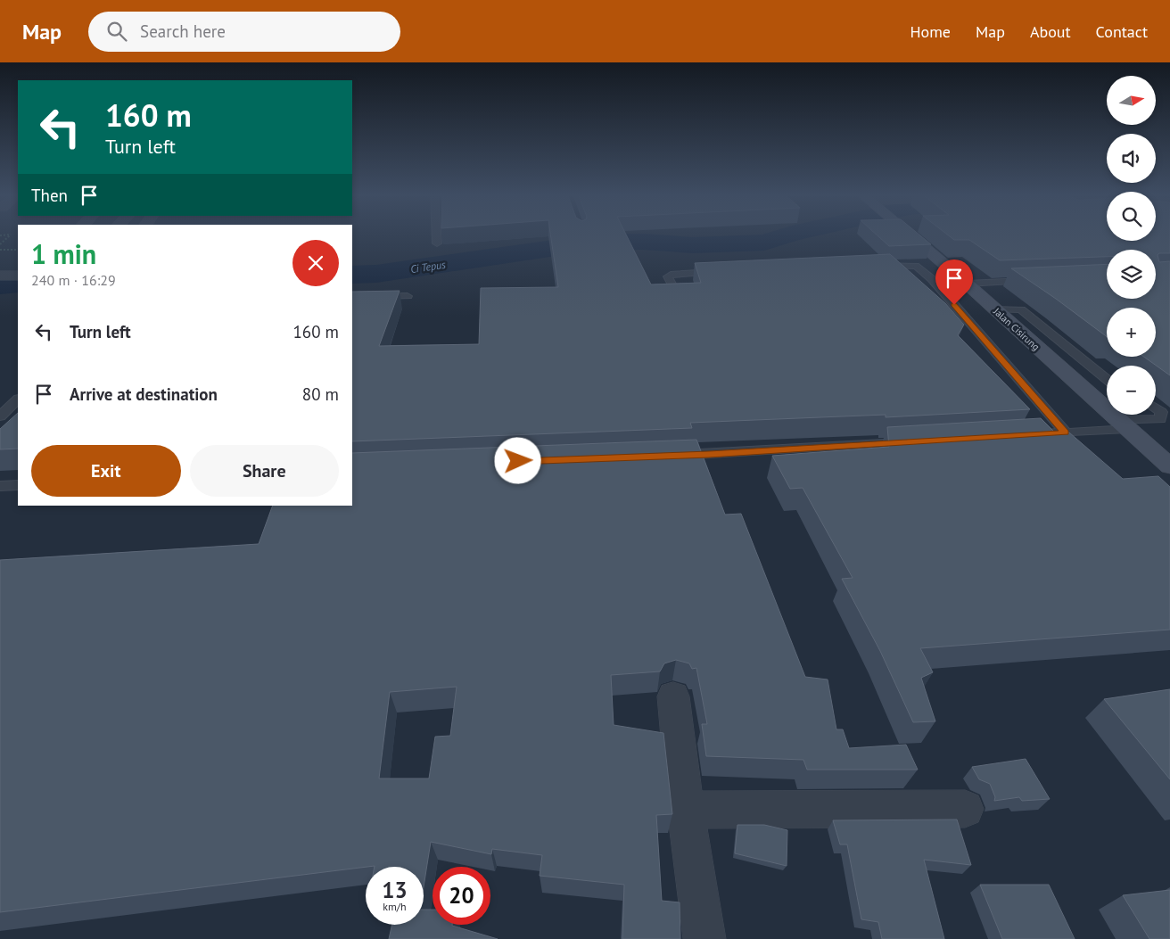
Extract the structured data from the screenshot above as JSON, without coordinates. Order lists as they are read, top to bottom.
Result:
{
  "streets": {
    "main road": ["Jalan Cisirung"]
  },
  "water": ["Ci Tepus"],
  "north": "right",
  "page": {
    "header": "Map",
    "search": "Search here",
    "nav": [
      "Home",
      "Map",
      "About",
      "Contact"
    ],
    "map_buttons": ["+", "−"],
    "turn": ["160 m", "Turn left"],
    "then": "Then",
    "heading": ["1 min", "240 m · 16:29"],
    "list": [
      {
        "name": "Turn left",
        "value": "160 m"
      },
      {
        "name": "Arrive at destination",
        "value": "80 m"
      }
    ],
    "buttons": ["Exit", "Share"],
    "speed": "13 km/h",
    "limit": "20"
  }
}
